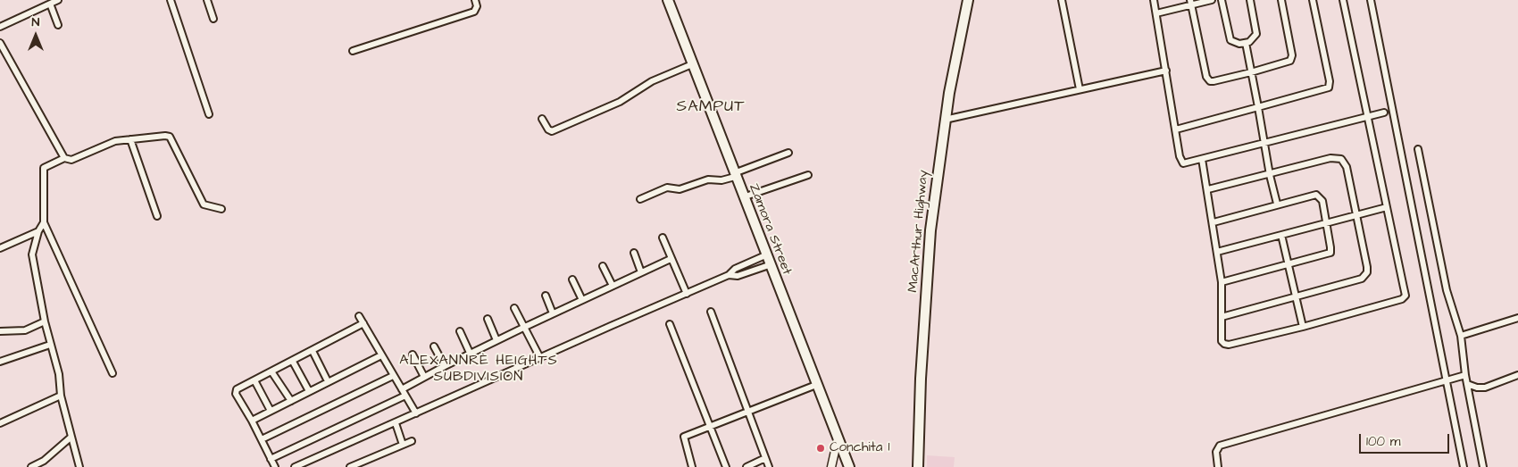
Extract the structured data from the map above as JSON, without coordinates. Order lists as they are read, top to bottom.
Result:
{
  "streets": {
    "main road": ["Zamora Street", "MacArthur Highway"]
  },
  "districts": ["SAMPUT", "ALEXANNRÈ HEIGHTS SUBDIVISION"],
  "places": ["Conchita 1"],
  "scale_bar": "100 m",
  "north": "top"
}
